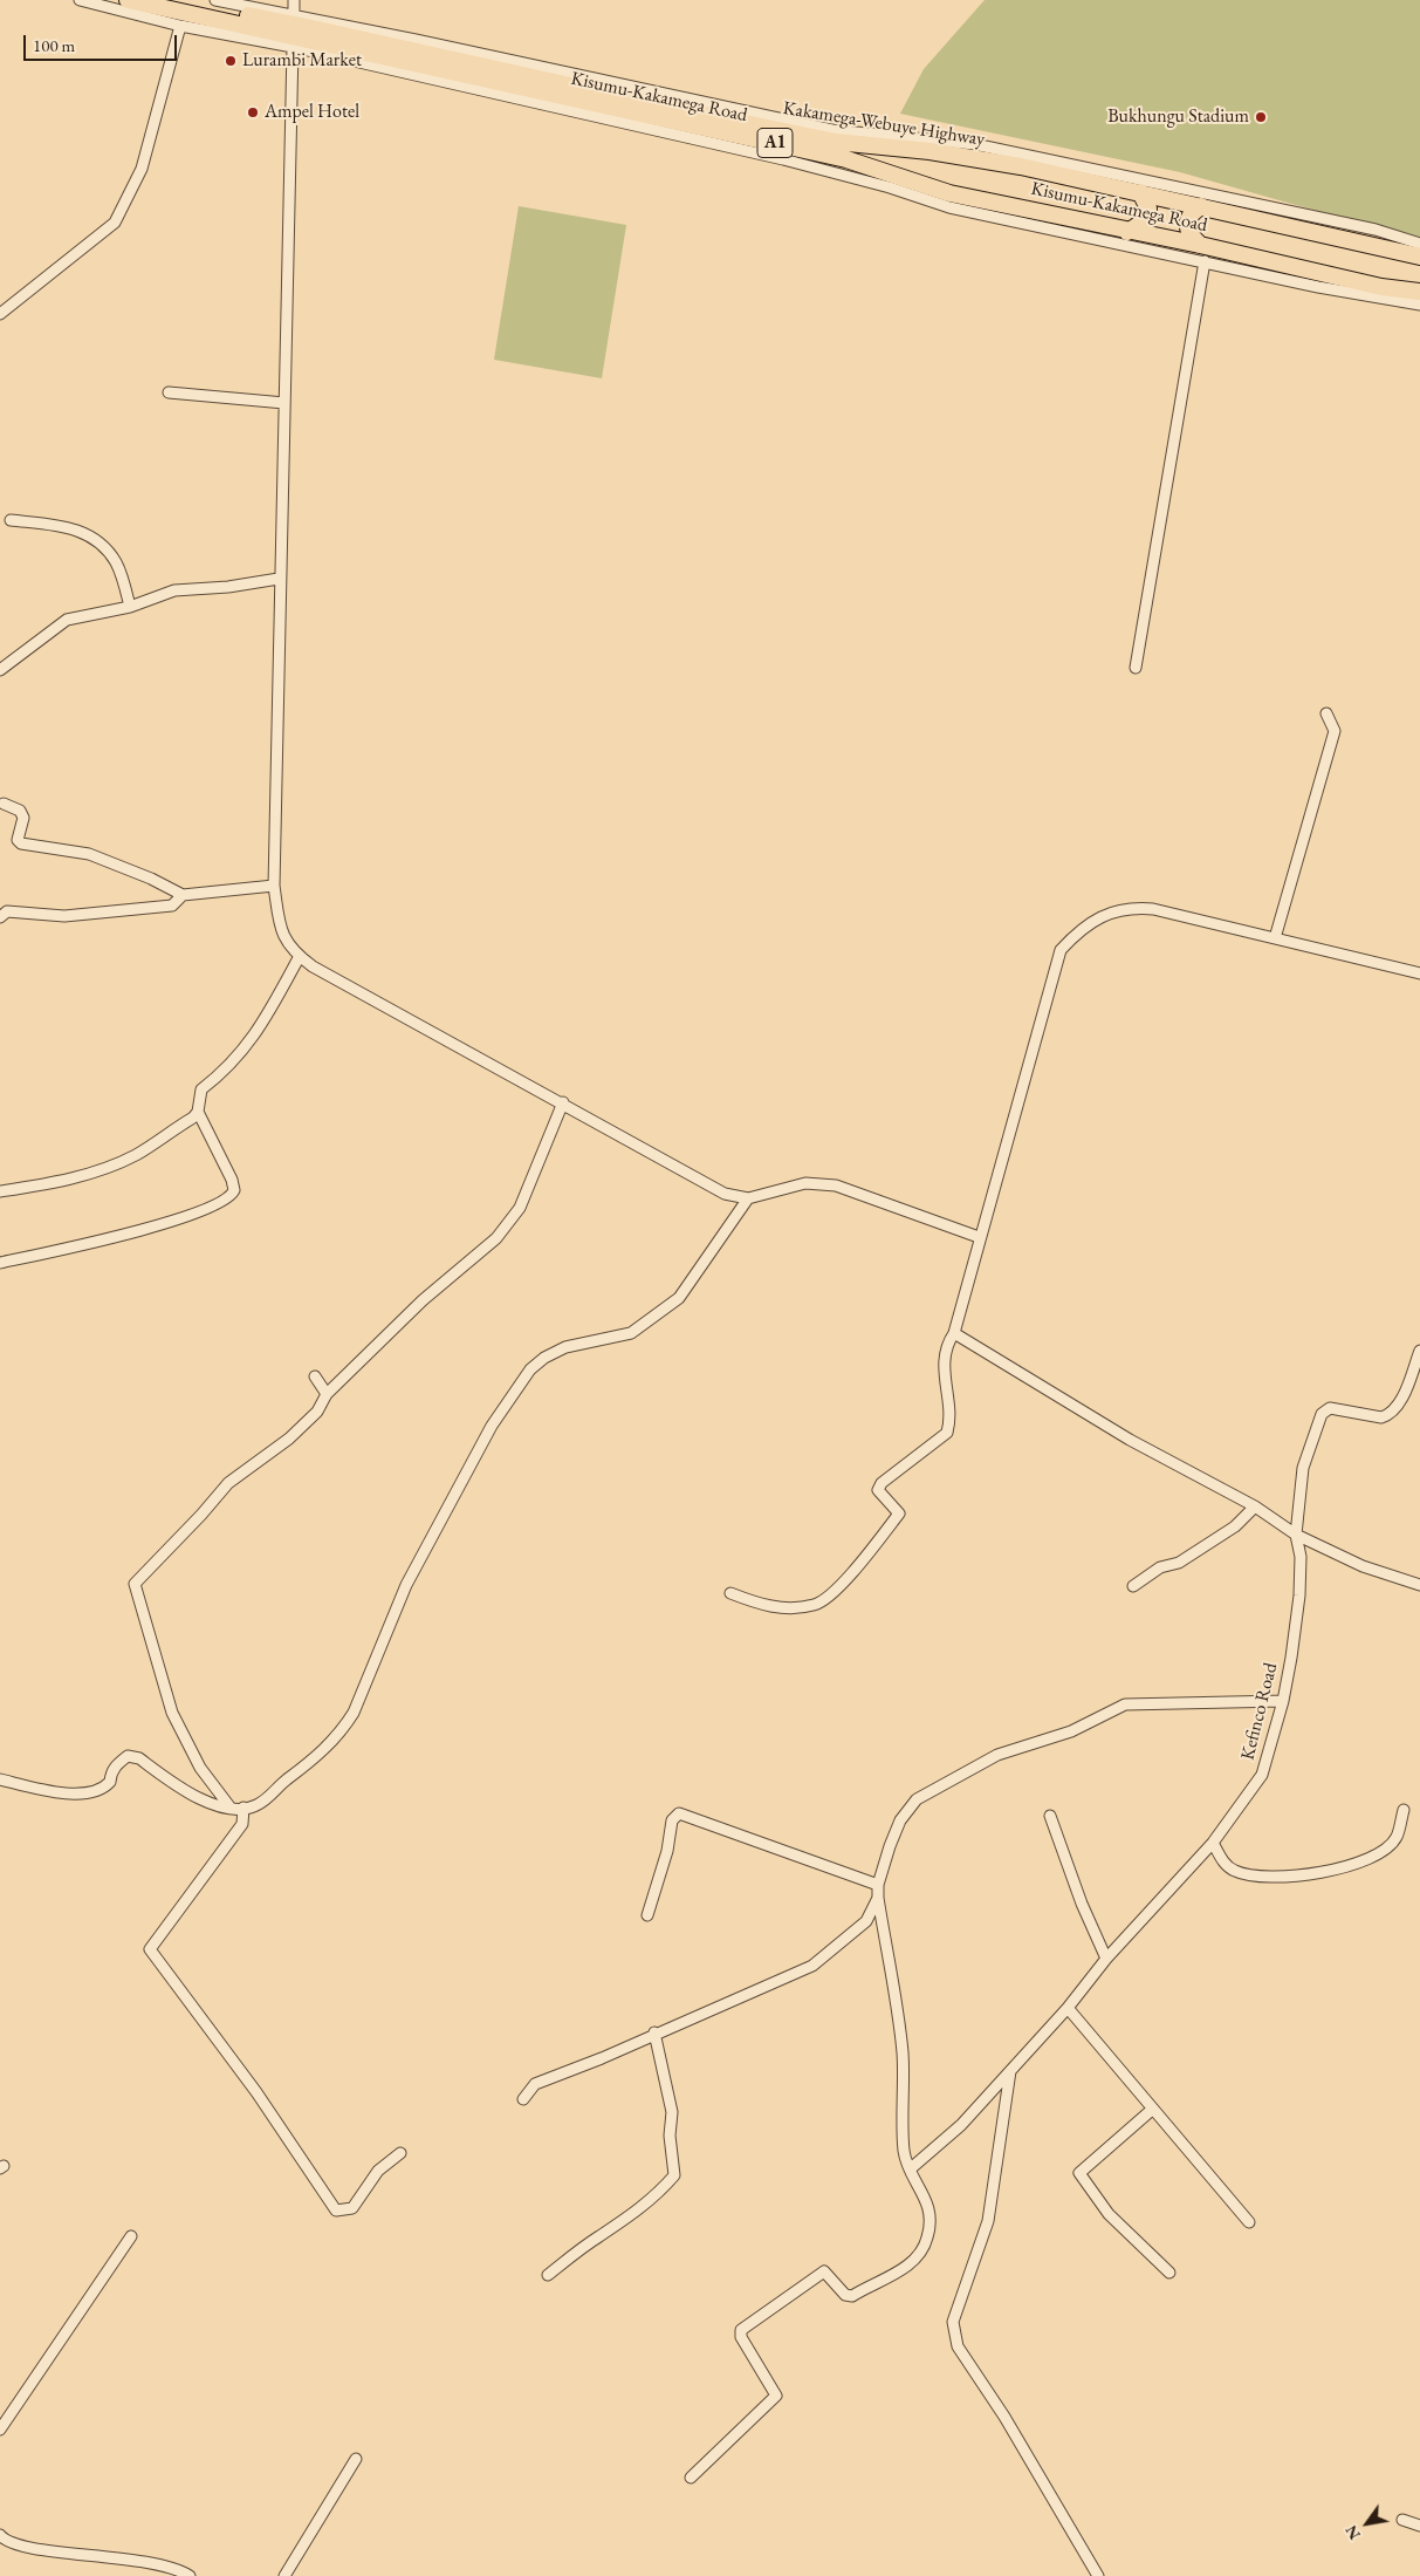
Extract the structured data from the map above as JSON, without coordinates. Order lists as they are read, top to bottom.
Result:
{
  "streets": {
    "highway": ["Kisumu-Kakamega Road", "Kakamega-Webuye Highway", "A1"],
    "street": ["Kefinco Road"]
  },
  "places": ["Lurambi Market", "Ampel Hotel", "Bukhungu Stadium"],
  "scale_bar": "100 m",
  "north": "bottom left"
}
